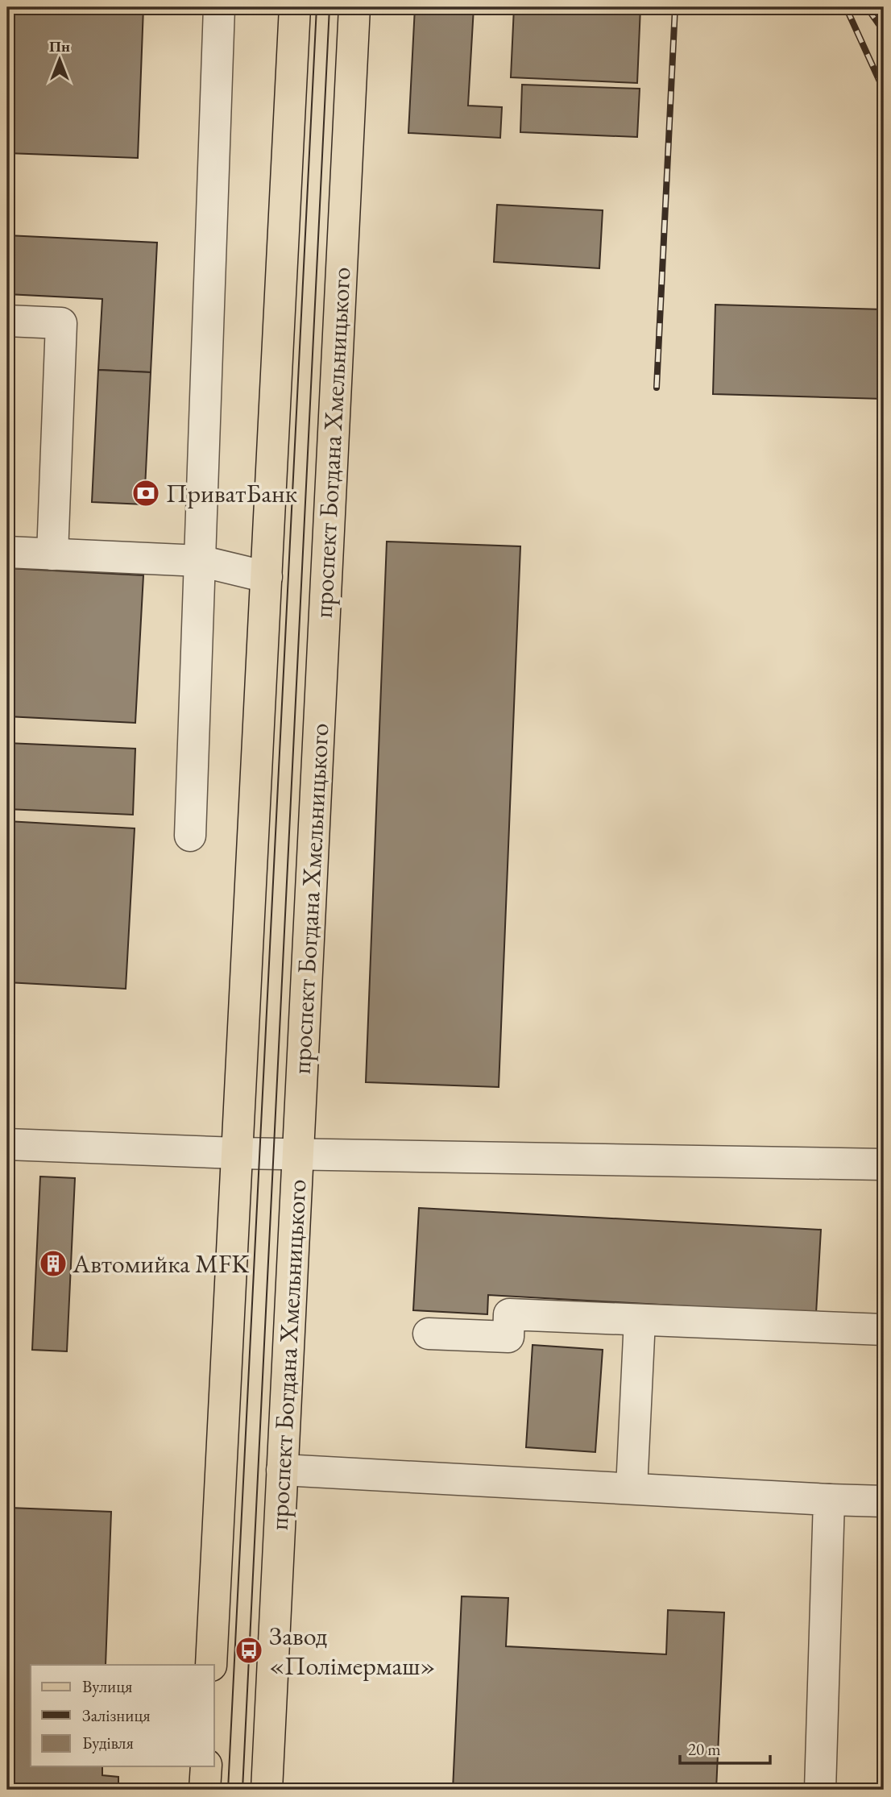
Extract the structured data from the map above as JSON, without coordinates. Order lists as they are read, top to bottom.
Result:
{
  "streets": {
    "main road": ["проспект Богдана Хмельницького"]
  },
  "places": {
    "bank": ["ПриватБанк"],
    "building": ["Автомийка MFK"],
    "bus stop": ["Завод «Полімермаш»"]
  },
  "legend": ["Вулиця", "Залізниця", "Будівля"],
  "scale_bar": "20 m",
  "north": "top"
}
